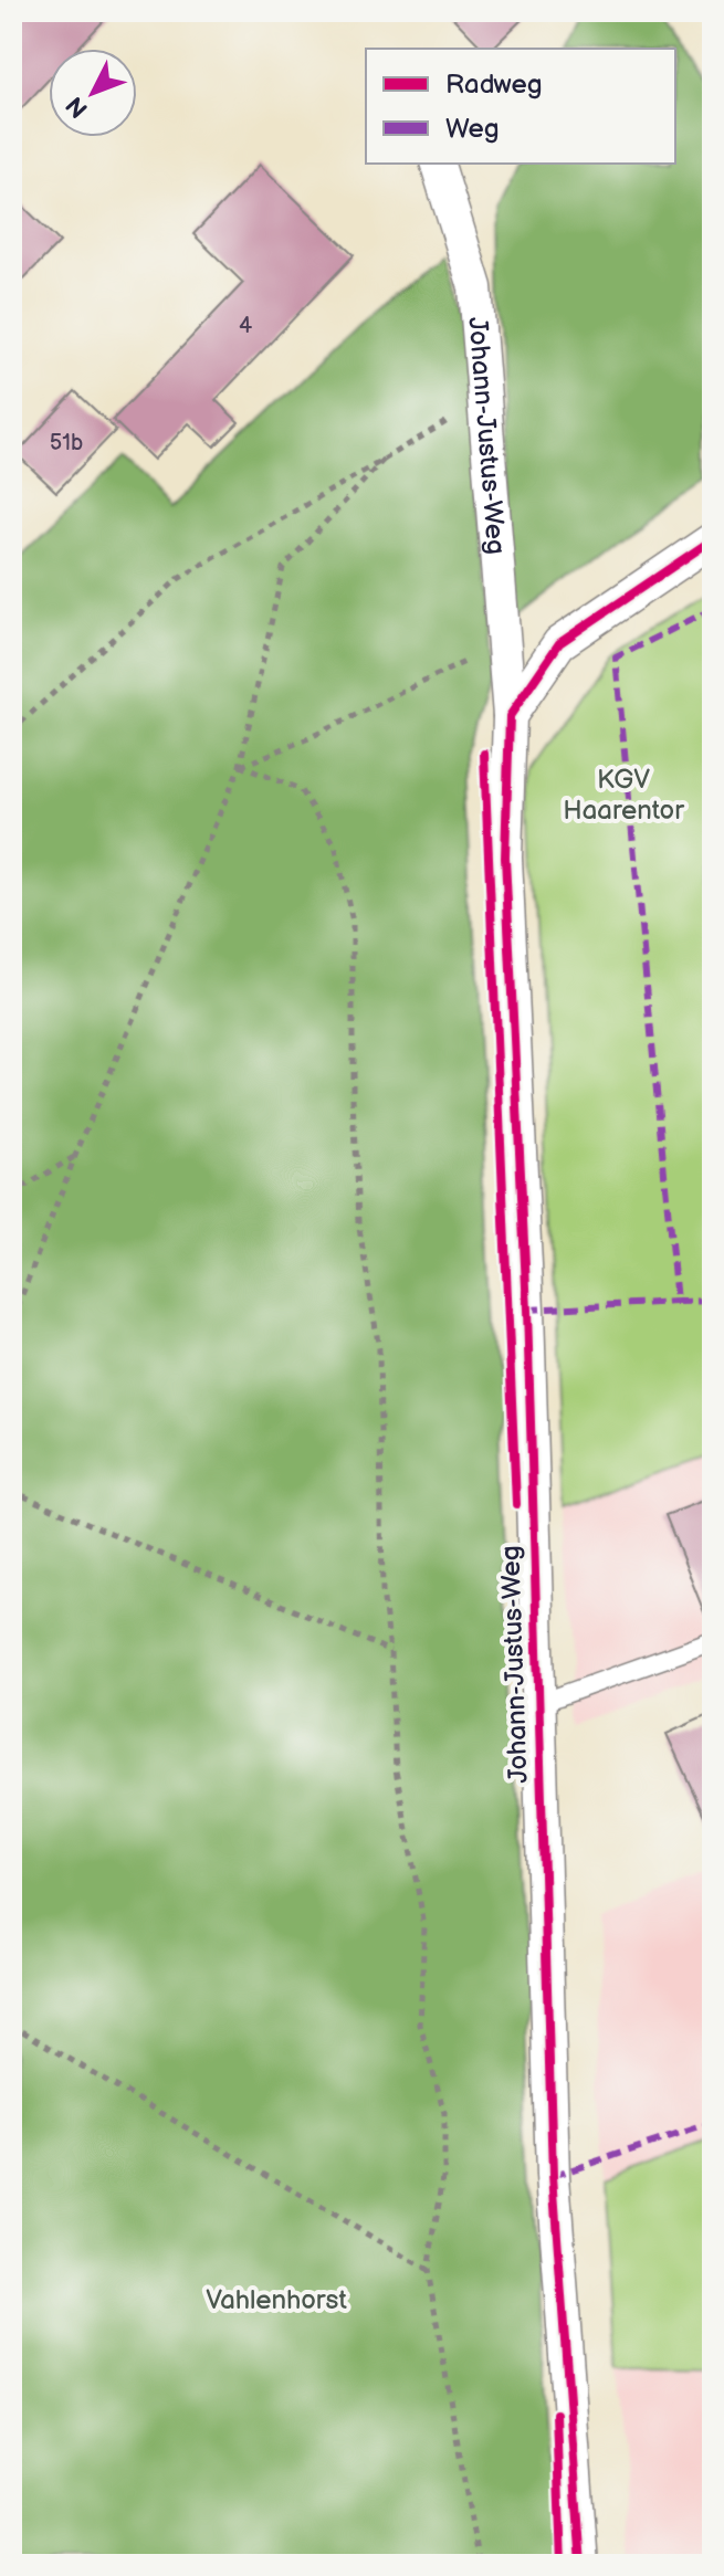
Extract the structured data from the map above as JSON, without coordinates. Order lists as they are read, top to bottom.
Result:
{
  "streets": {
    "street": ["Johann-Justus-Weg"]
  },
  "parks": ["KGV Haarentor", "Vahlenhorst"],
  "house_numbers": ["4", "51b"],
  "legend": ["Radweg", "Weg"],
  "north": "bottom left"
}
